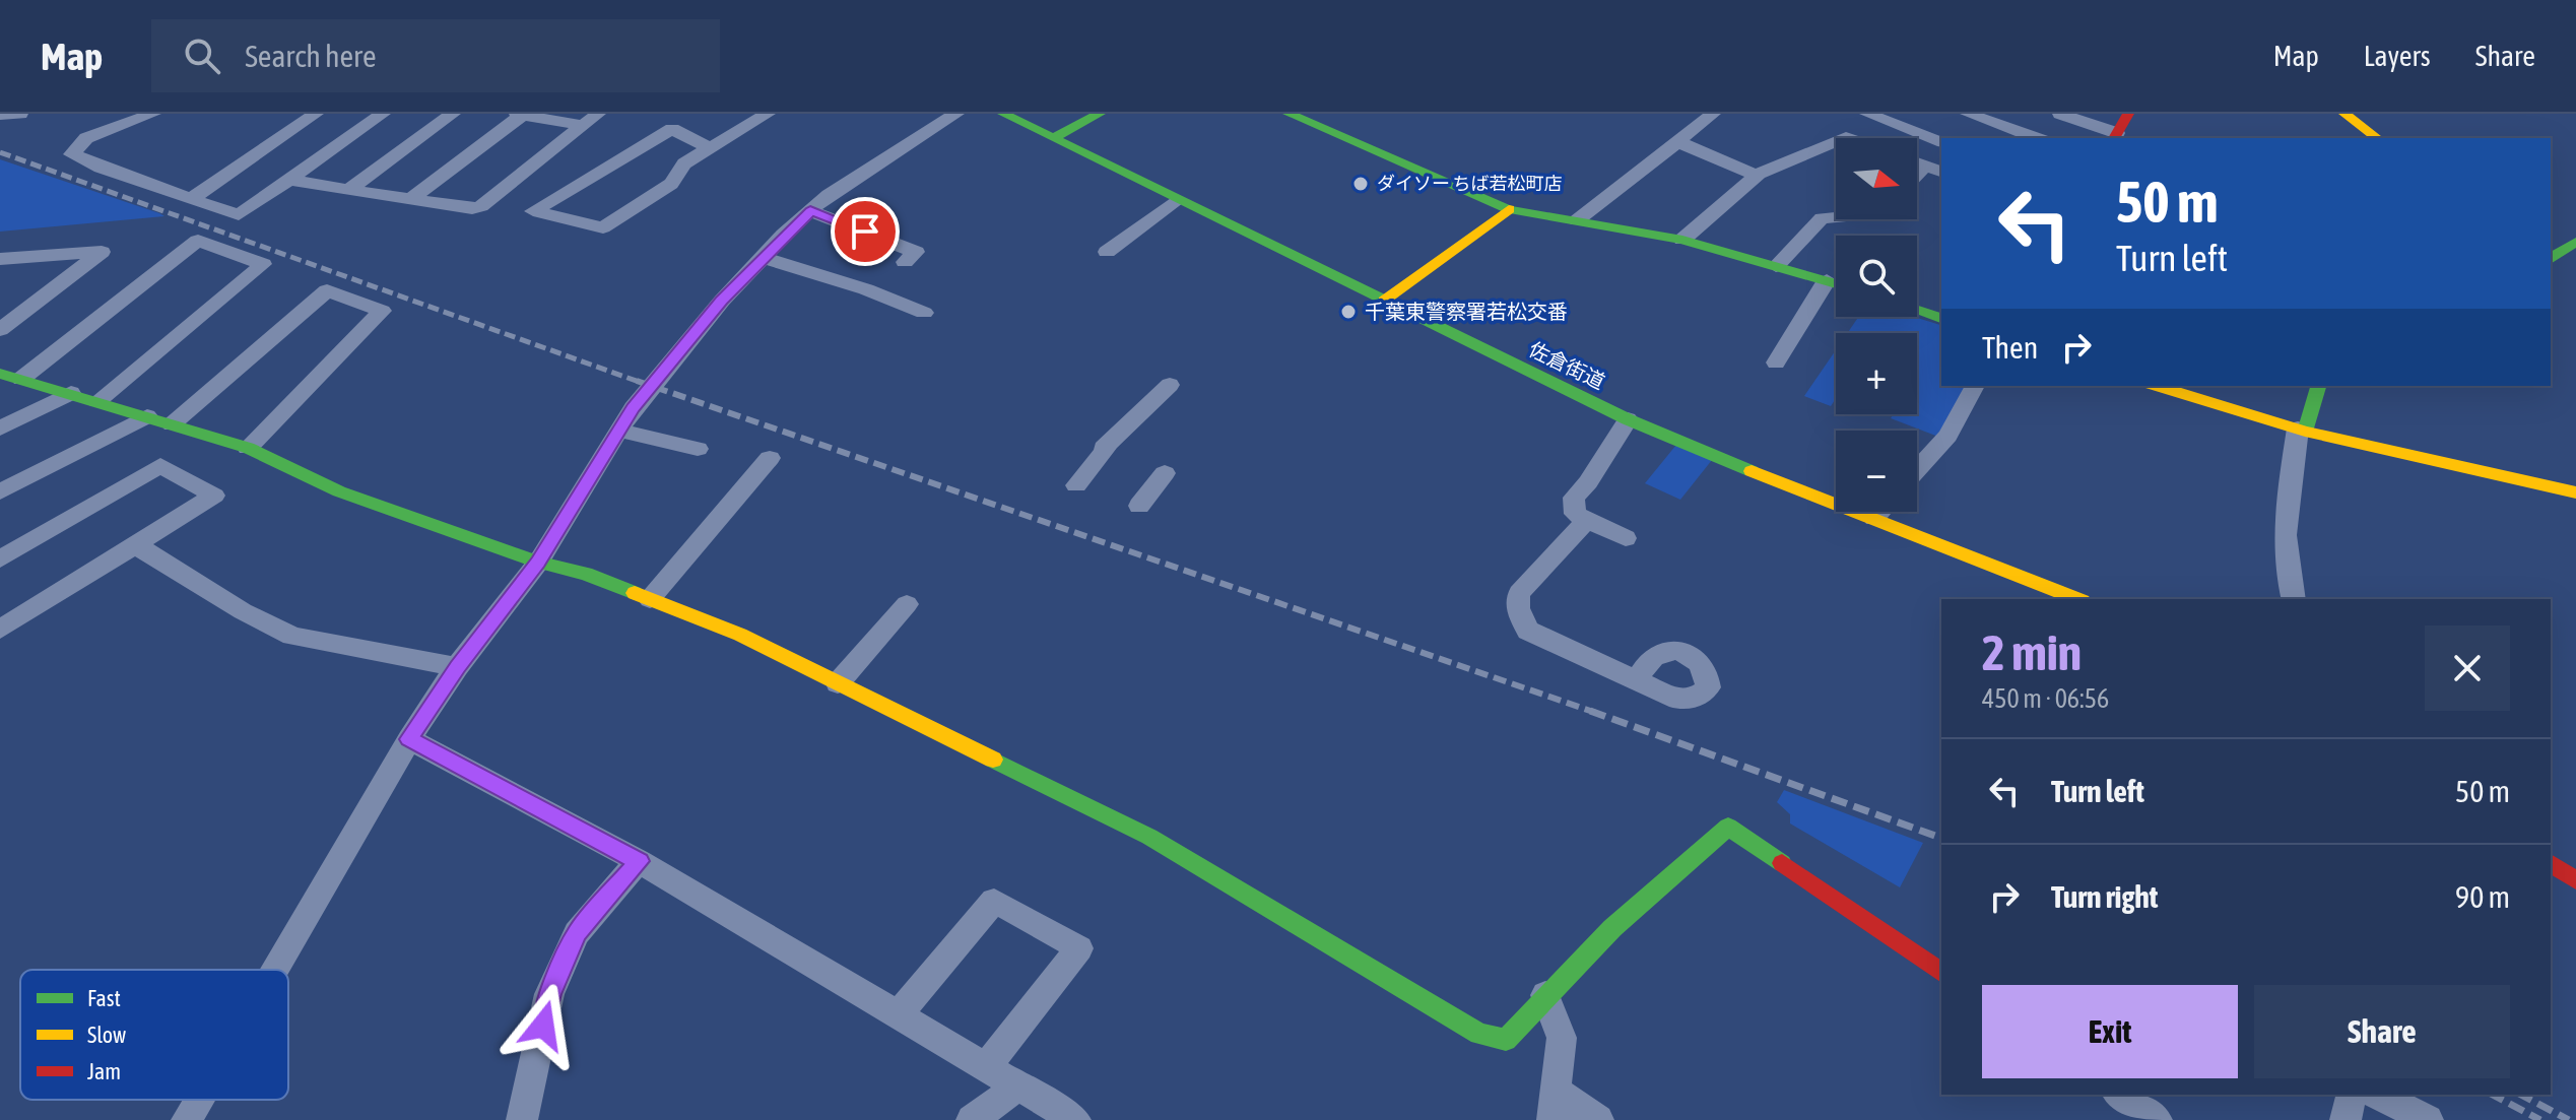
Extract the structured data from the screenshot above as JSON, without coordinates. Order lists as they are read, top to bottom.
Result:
{
  "streets": {
    "street": ["佐倉街道"]
  },
  "places": ["ダイソー ちば若松町店", "千葉東警察署若松交番"],
  "legend": ["Fast", "Slow", "Jam"],
  "north": "right",
  "page": {
    "header": "Map",
    "search": "Search here",
    "nav": ["Map", "Layers", "Share"],
    "map_buttons": ["+", "−"],
    "turn": ["50 m", "Turn left"],
    "then": "Then",
    "heading": ["2 min", "450 m · 06:56"],
    "list": [
      {
        "name": "Turn left",
        "value": "50 m"
      },
      {
        "name": "Turn right",
        "value": "90 m"
      }
    ],
    "buttons": ["Exit", "Share"]
  }
}
